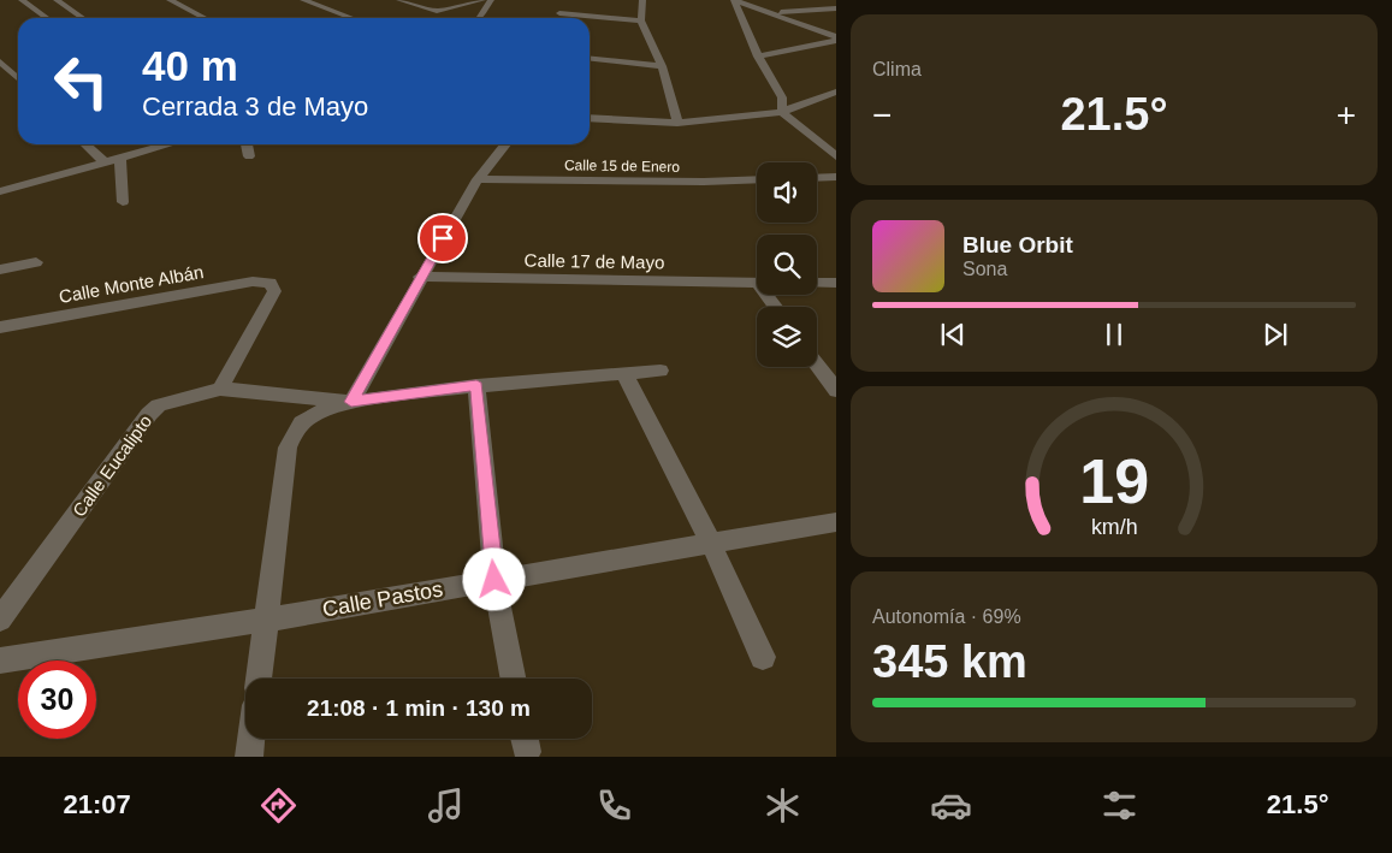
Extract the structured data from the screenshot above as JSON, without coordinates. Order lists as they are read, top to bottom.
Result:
{
  "streets": {
    "street": [
      "Calle 15 de Enero",
      "Calle 17 de Mayo",
      "Calle Monte Albán",
      "Calle Eucalipto",
      "Calle Pastos"
    ]
  },
  "crossings": [
    ["Calle Monte Albán", "Calle Eucalipto"]
  ],
  "page": {
    "tile": [
      "Clima",
      ["Autonomía · 69%", "345 km"]
    ],
    "turn": ["40 m", "Cerrada 3 de Mayo"],
    "heat": ["−", "21.5°", "+"],
    "song": ["Blue Orbit", "Sona"],
    "limit": "30",
    "trip": "21:08 · 1 min · 130 m",
    "tabs": ["21:07", "21.5°"],
    "gauge": ["19", "km/h"]
  }
}
